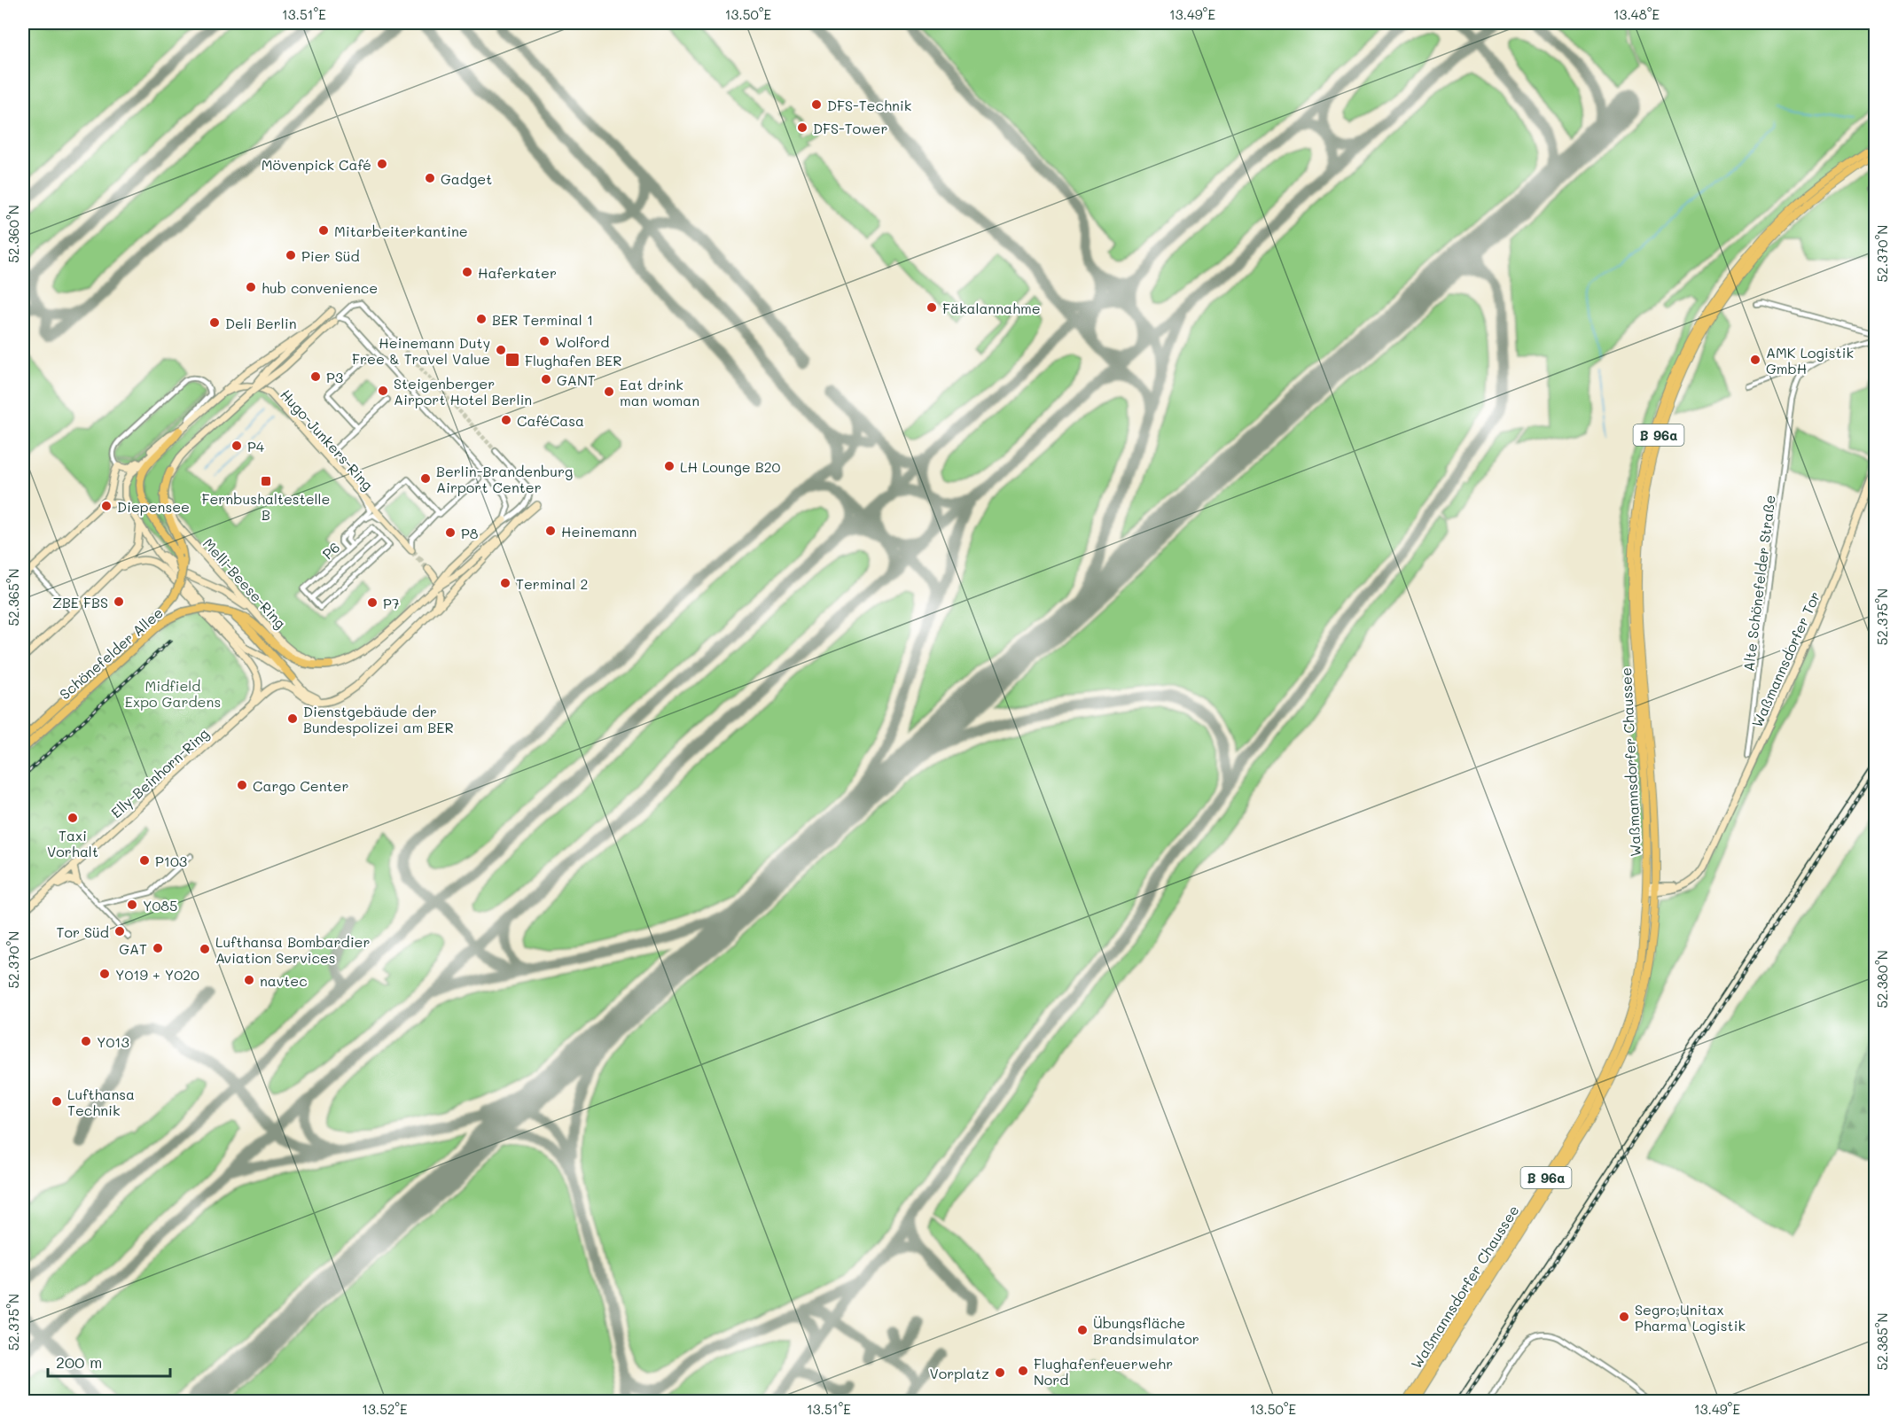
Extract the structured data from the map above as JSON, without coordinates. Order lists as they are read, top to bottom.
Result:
{
  "streets": {
    "highway": ["Schönefelder Allee"],
    "main road": ["B 96a", "Waßmannsdorfer Chaussee"],
    "street": [
      "Hugo-Junkers-Ring",
      "P6",
      "Melli-Beese-Ring",
      "Alte Schönefelder Straße",
      "Waßmannsdorfer Tor",
      "Elly-Beinhorn-Ring"
    ]
  },
  "crossings": [
    ["Waßmannsdorfer Tor", "Waßmannsdorfer Chaussee"]
  ],
  "parks": ["Midfield Expo Gardens"],
  "places": {
    "other": [
      "DFS-Technik",
      "DFS-Tower",
      "Mövenpick Café",
      "Gadget",
      "Mitarbeiterkantine",
      "Pier Süd",
      "Haferkater",
      "hub convenience",
      "Fäkalannahme",
      "BER Terminal 1",
      "Deli Berlin",
      "Wolford",
      "Heinemann Duty Free & Travel Value",
      "AMK Logistik GmbH",
      "P3",
      "GANT",
      "Steigenberger Airport Hotel Berlin",
      "Eat drink man woman",
      "CaféCasa",
      "P4",
      "LH Lounge B20",
      "Berlin-Brandenburg Airport Center",
      "Diepensee",
      "Heinemann",
      "P8",
      "Terminal 2",
      "ZBE FBS",
      "P7",
      "Dienstgebäude der Bundespolizei am BER",
      "Cargo Center",
      "Taxi Vorhalt",
      "P103",
      "Y085",
      "Tor Süd",
      "GAT",
      "Lufthansa Bombardier Aviation Services",
      "Y019 + Y020",
      "navtec",
      "Y013",
      "Lufthansa Technik",
      "Segro;Unitax Pharma Logistik",
      "Übungsfläche Brandsimulator",
      "Flughafenfeuerwehr Nord",
      "Vorplatz"
    ],
    "transit": ["Flughafen BER", "Fernbushaltestelle B"]
  },
  "scale_bar": "200 m",
  "coordinates": [
    "13.51°E",
    "13.50°E",
    "13.49°E",
    "13.48°E",
    "52.360°N",
    "52.370°N",
    "52.365°N",
    "52.375°N",
    "52.380°N",
    "52.385°N",
    "13.52°E"
  ]
}
